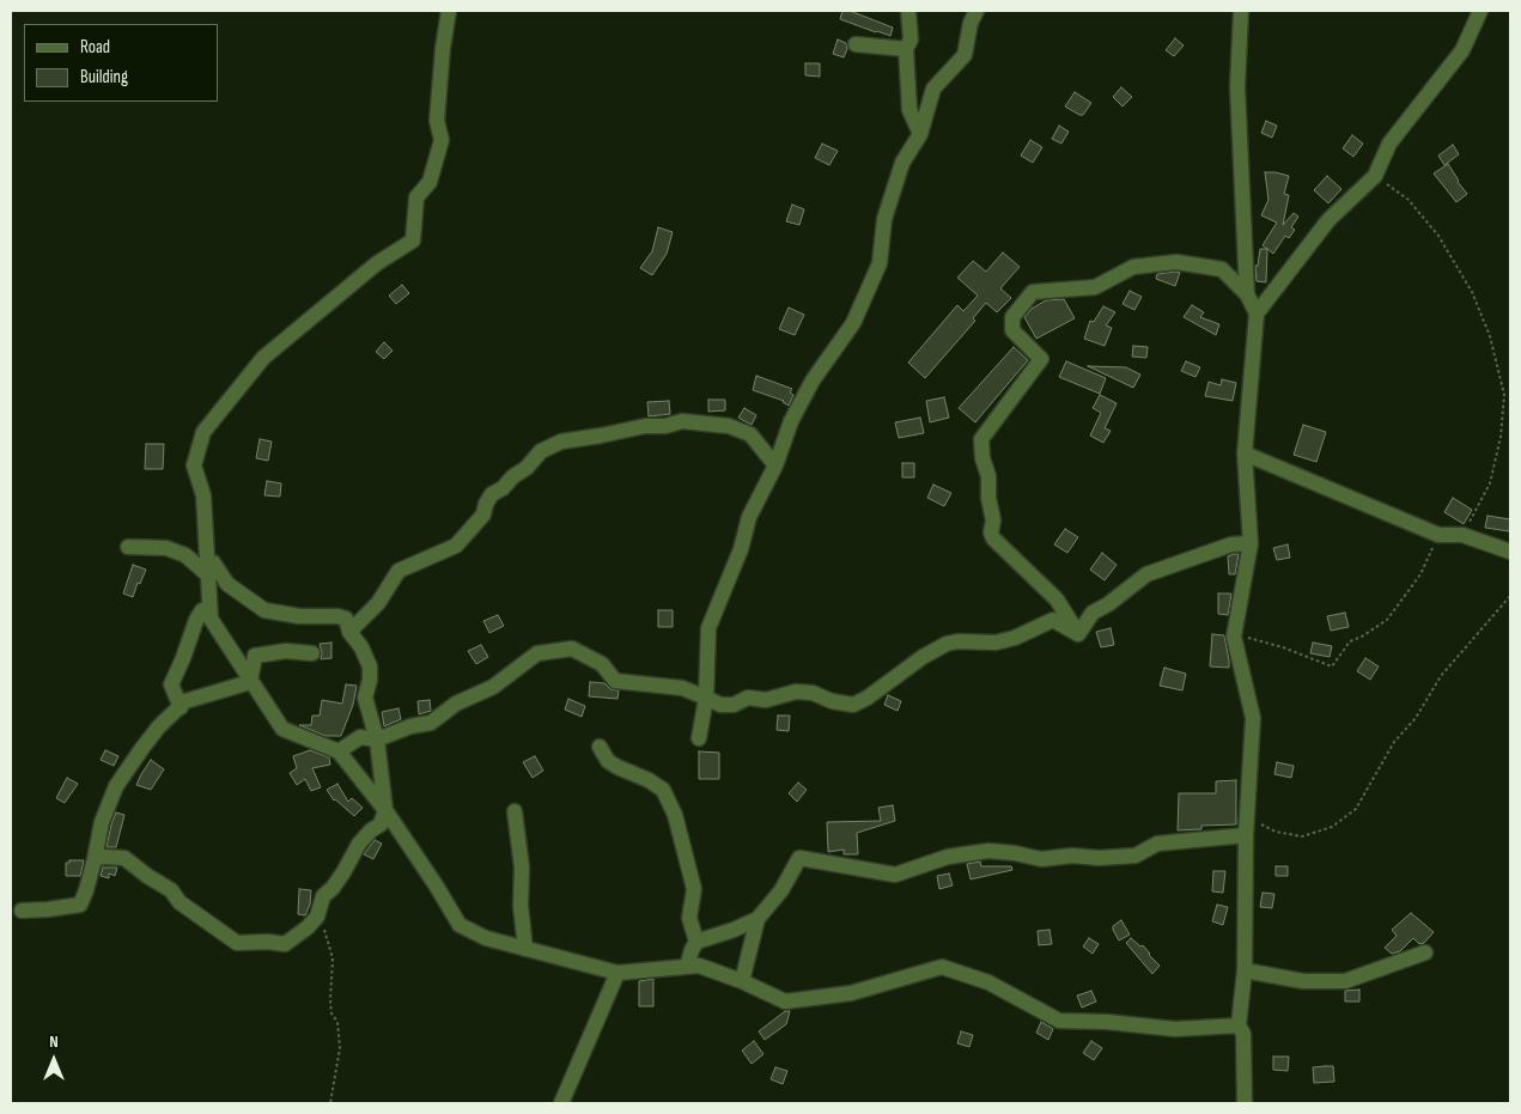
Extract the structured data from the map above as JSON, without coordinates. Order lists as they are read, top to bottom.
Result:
{
  "legend": ["Road", "Building"],
  "north": "top"
}
